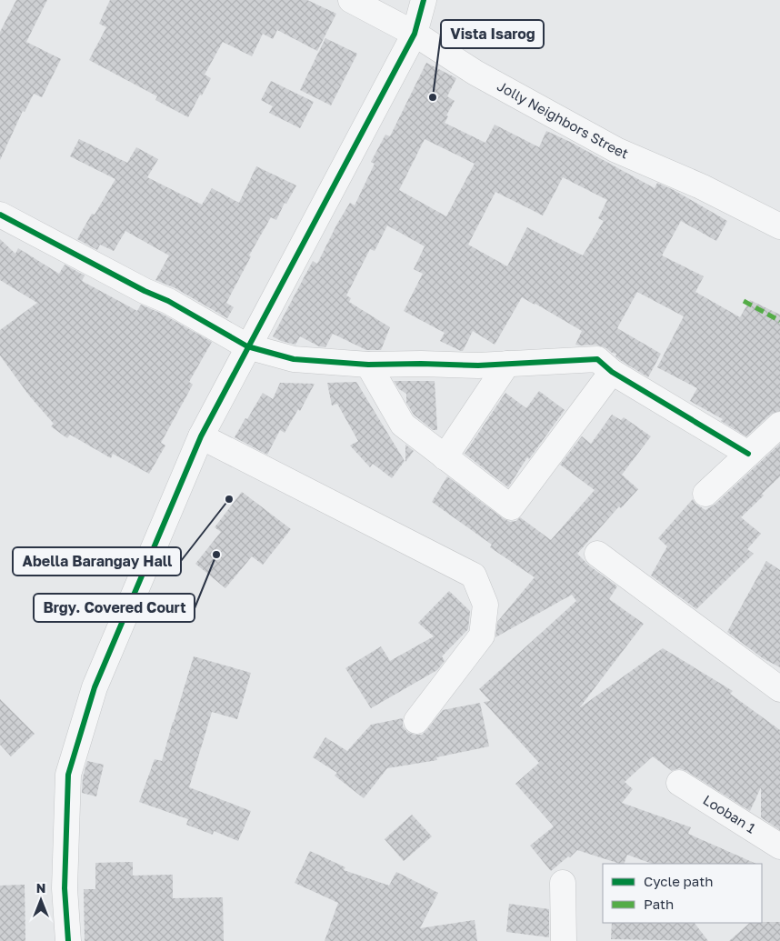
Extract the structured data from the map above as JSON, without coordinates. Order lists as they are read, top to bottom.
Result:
{
  "streets": {
    "street": ["Jolly Neighbors Street", "Looban 1"]
  },
  "places": ["Vista Isarog", "Abella Barangay Hall", "Brgy. Covered Court"],
  "legend": ["Cycle path", "Path"],
  "north": "top"
}
